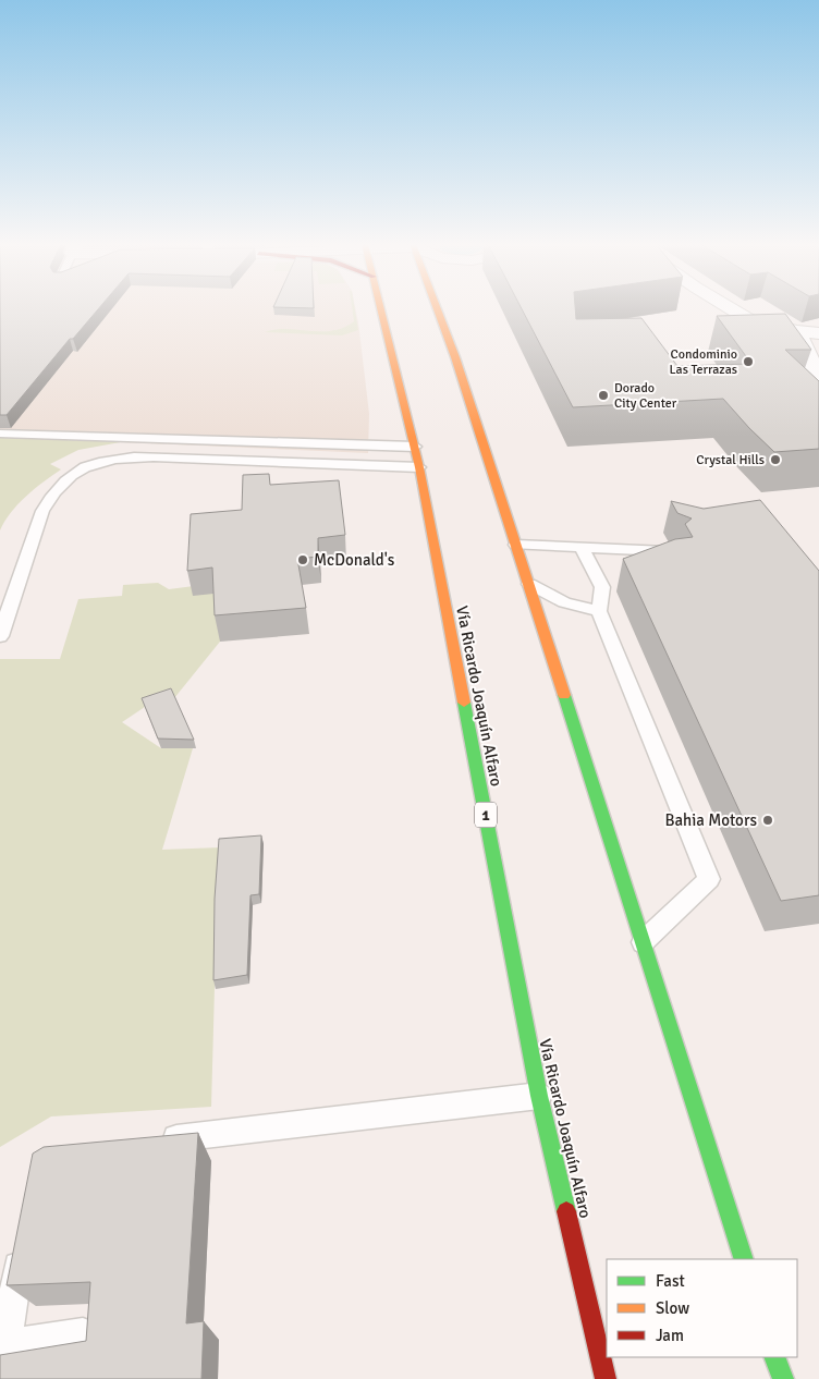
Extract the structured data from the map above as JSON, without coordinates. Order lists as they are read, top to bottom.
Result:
{
  "streets": {
    "main road": ["Vía Ricardo Joaquín Alfaro", "1"]
  },
  "places": [
    "Condominio Las Terrazas",
    "Dorado City Center",
    "Crystal Hills",
    "McDonald's",
    "Bahia Motors"
  ],
  "legend": ["Fast", "Slow", "Jam"]
}
